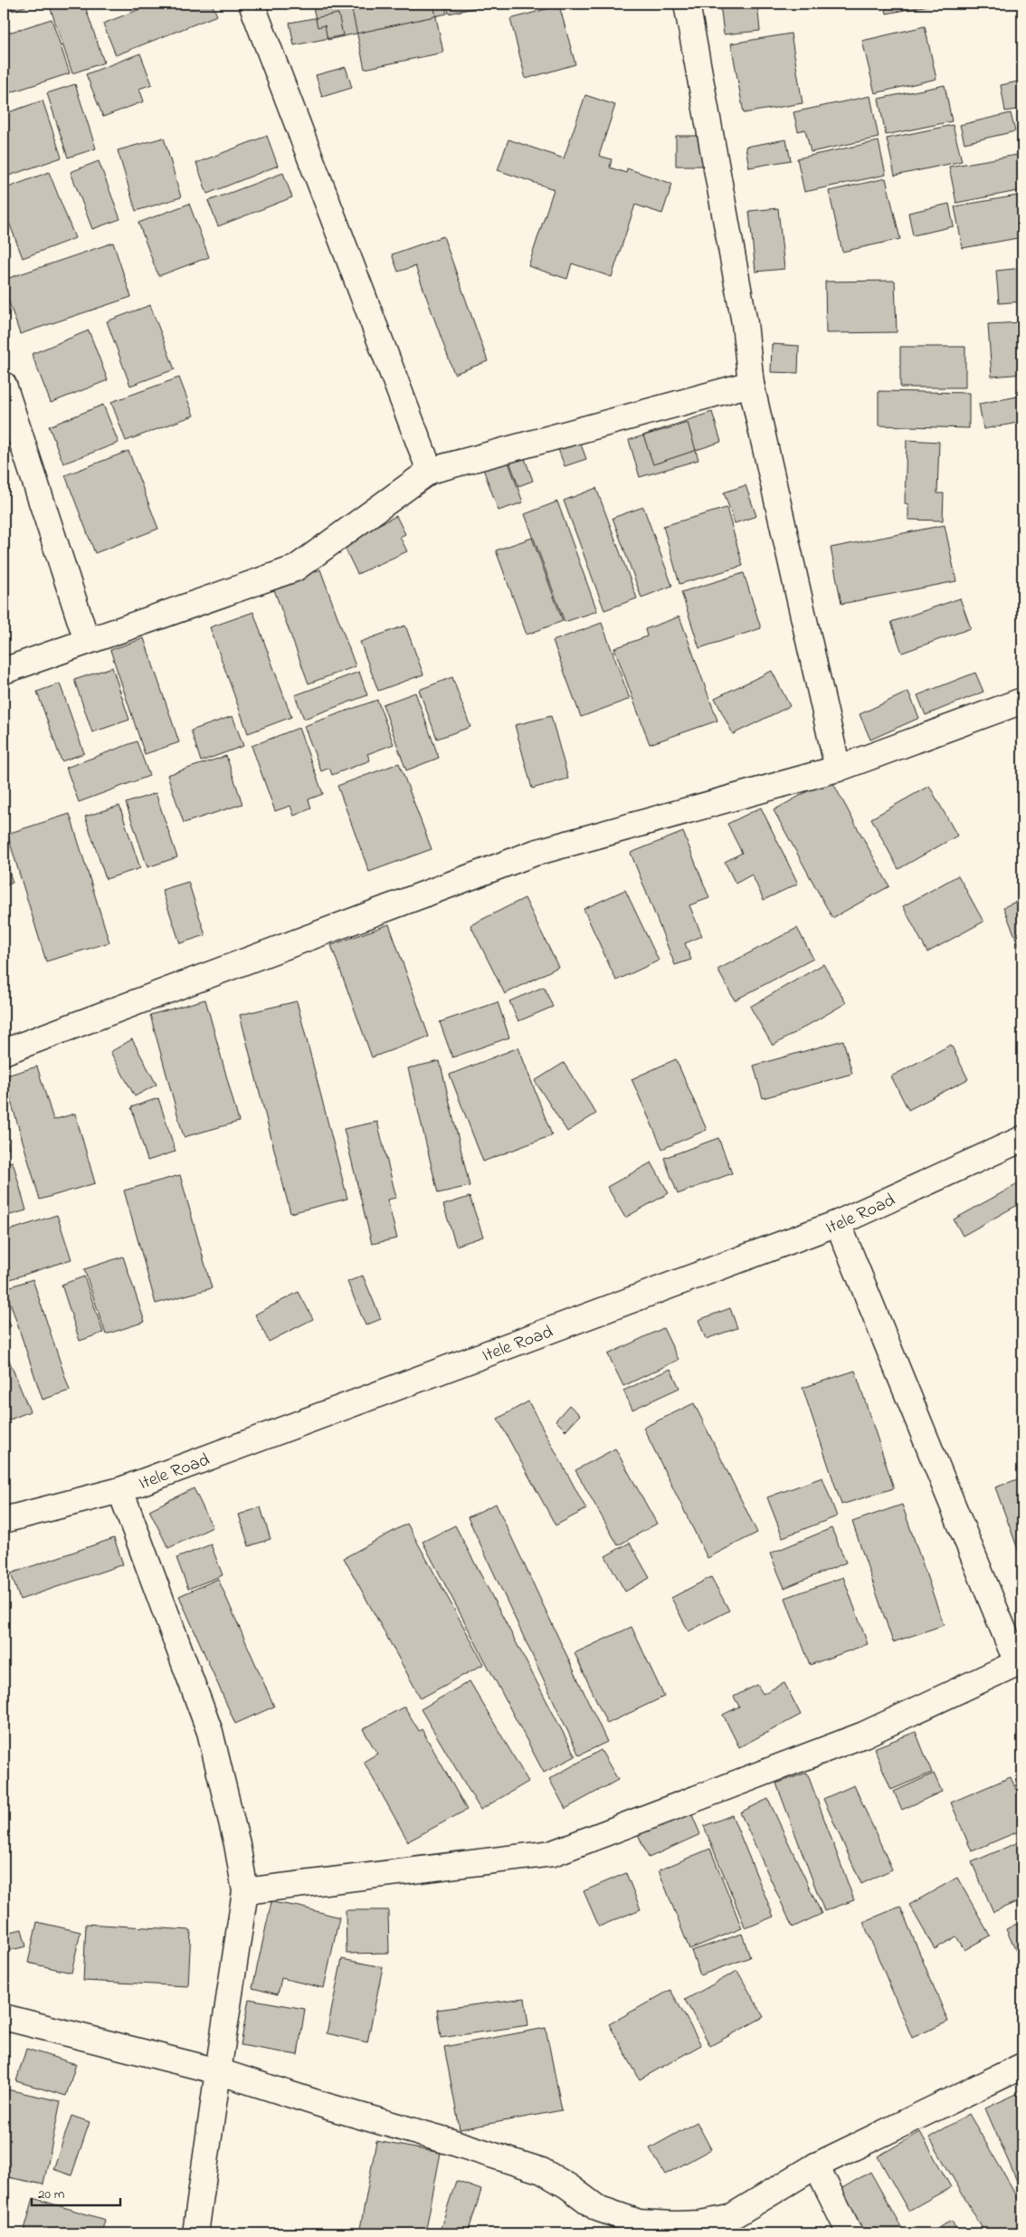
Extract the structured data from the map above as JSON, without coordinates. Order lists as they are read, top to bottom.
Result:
{
  "streets": {
    "street": ["Itele Road"]
  },
  "scale_bar": "20 m"
}
